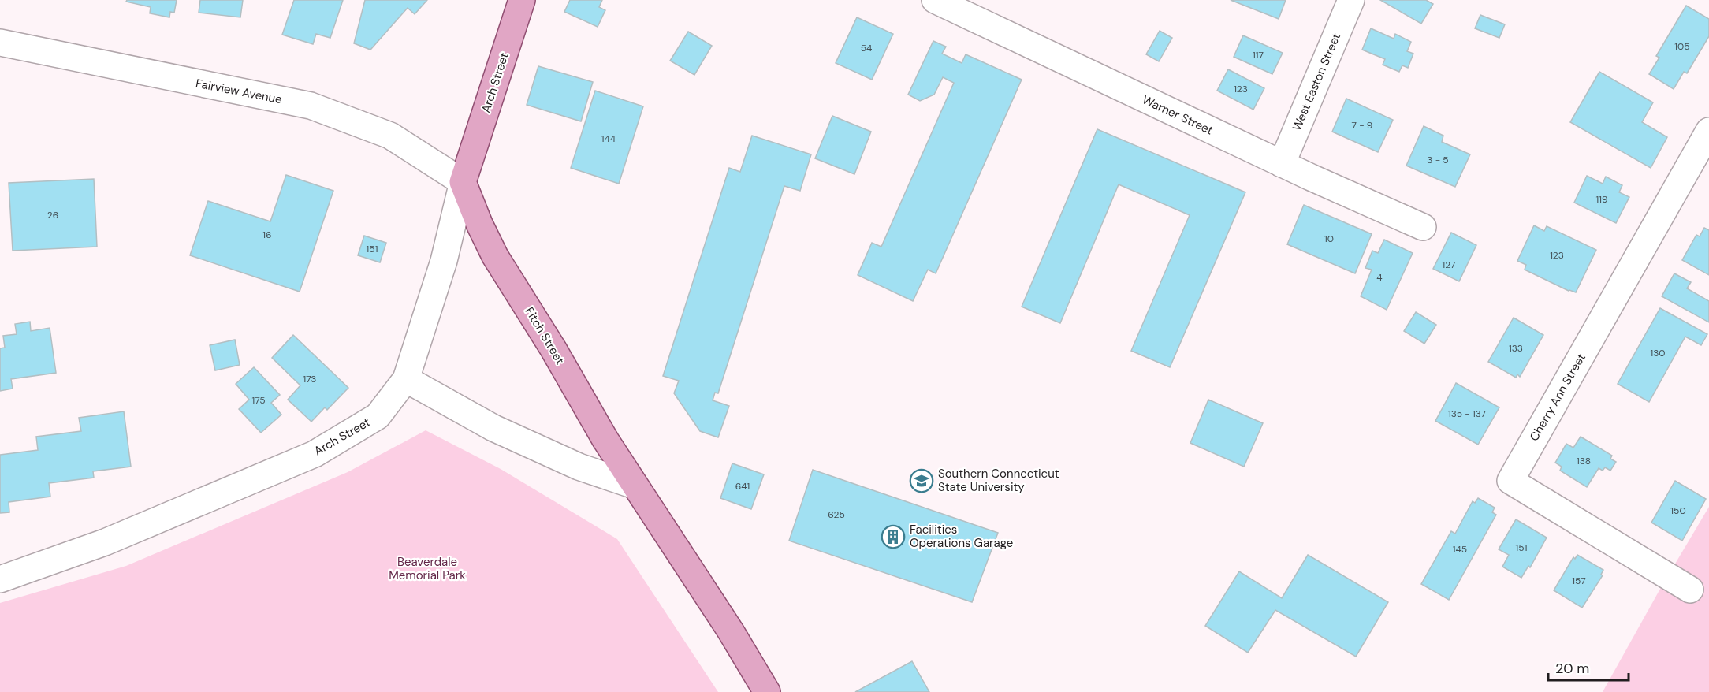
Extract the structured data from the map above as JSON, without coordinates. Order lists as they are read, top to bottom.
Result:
{
  "streets": {
    "main road": ["Arch Street", "Fitch Street"],
    "street": [
      "West Easton Street",
      "Fairview Avenue",
      "Warner Street",
      "Cherry Ann Street"
    ]
  },
  "crossings": [
    ["West Easton Street", "Warner Street"],
    ["Arch Street", "Fairview Avenue"],
    ["Arch Street", "Fitch Street"],
    ["Fairview Avenue", "Fitch Street"]
  ],
  "parks": ["Beaverdale Memorial Park"],
  "places": {
    "school or university": ["Southern Connecticut State University"],
    "building": ["Facilities Operations Garage"]
  },
  "house_numbers": [
    "105",
    "54",
    "117",
    "123",
    "7 - 9",
    "144",
    "3 - 5",
    "119",
    "26",
    "16",
    "10",
    "151",
    "123",
    "127",
    "4",
    "133",
    "130",
    "173",
    "175",
    "135 - 137",
    "138",
    "641",
    "150",
    "625",
    "151",
    "145",
    "157"
  ],
  "scale_bar": "20 m"
}
